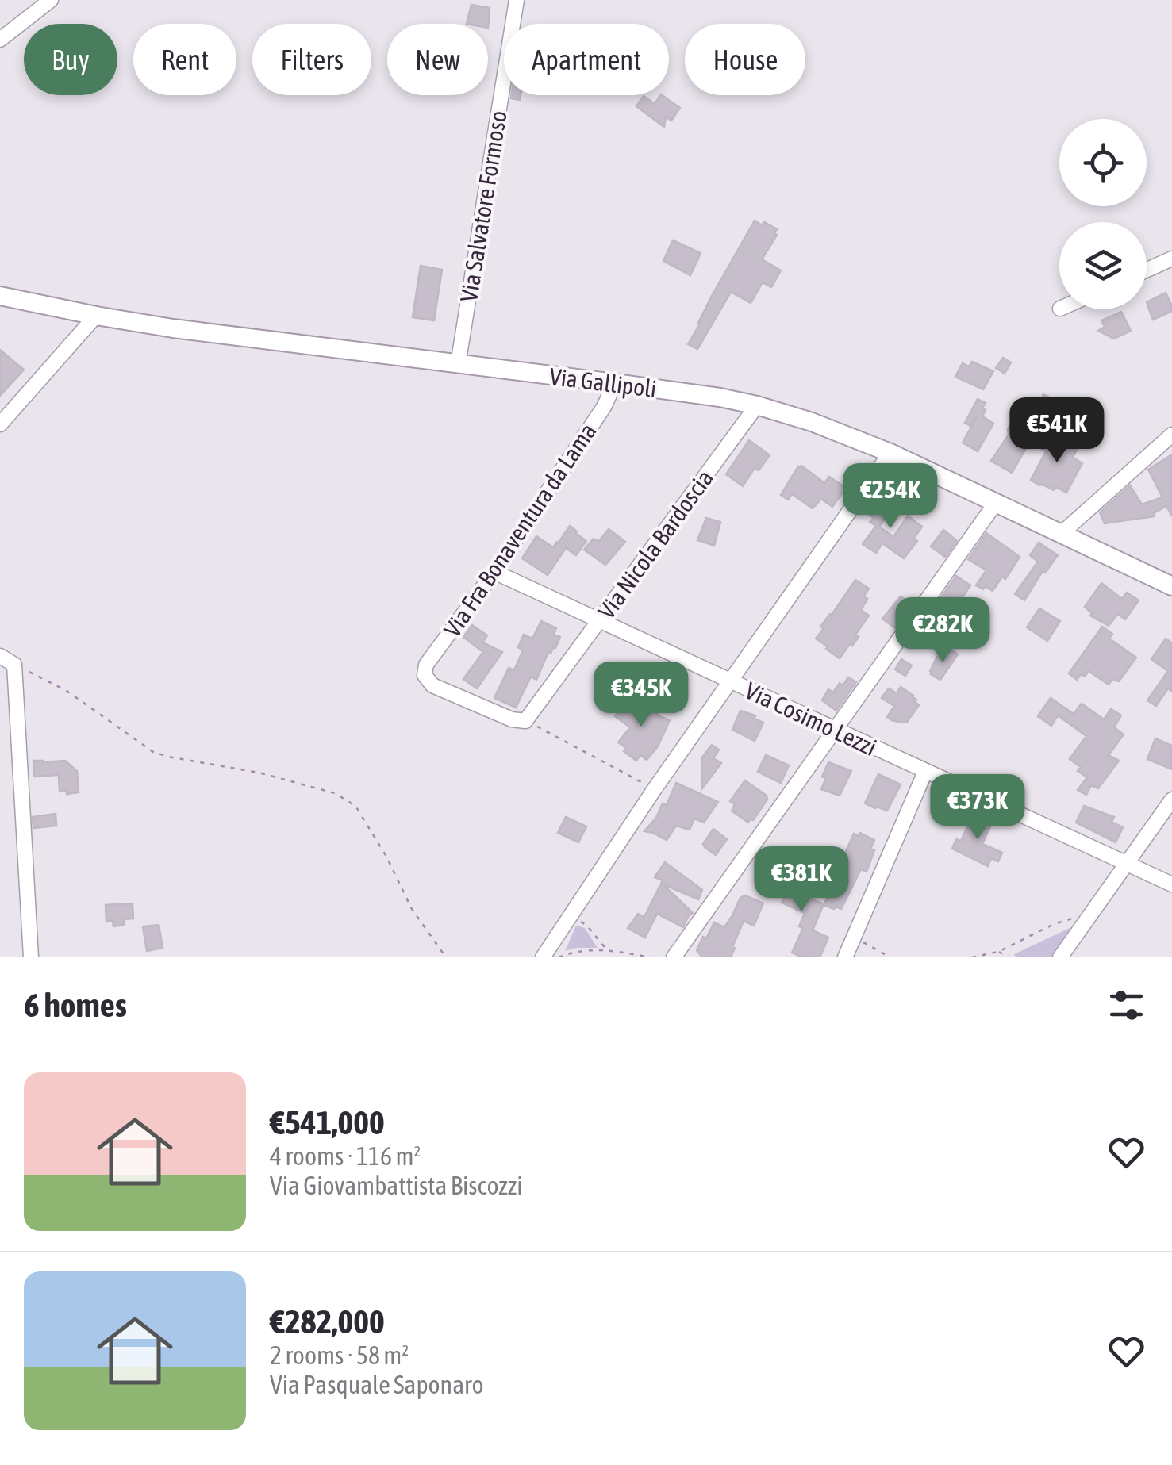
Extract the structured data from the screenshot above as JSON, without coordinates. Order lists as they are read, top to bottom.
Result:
{
  "streets": {
    "main road": ["Via Gallipoli"],
    "street": [
      "Via Salvatore Formoso",
      "Via Fra Bonaventura da Lama",
      "Via Nicola Bardoscia",
      "Via Cosimo Lezzi"
    ]
  },
  "crossings": [
    ["Via Salvatore Formoso", "Via Gallipoli"],
    ["Via Gallipoli", "Via Fra Bonaventura da Lama"],
    ["Via Gallipoli", "Via Nicola Bardoscia"],
    ["Via Fra Bonaventura da Lama", "Via Nicola Bardoscia"],
    ["Via Fra Bonaventura da Lama", "Via Cosimo Lezzi"],
    ["Via Nicola Bardoscia", "Via Cosimo Lezzi"]
  ],
  "page": {
    "chip": [
      "Buy",
      "Rent",
      "Filters",
      "New",
      "Apartment",
      "House"
    ],
    "price": [
      "€541K",
      "€254K",
      "€282K",
      "€345K",
      "€373K",
      "€381K"
    ],
    "heading": "6 homes",
    "list": [
      {
        "name": "€541,000",
        "note": "4 rooms · 116 m² · Via Giovambattista Biscozzi"
      },
      {
        "name": "€282,000",
        "note": "2 rooms · 58 m² · Via Pasquale Saponaro"
      }
    ]
  }
}
